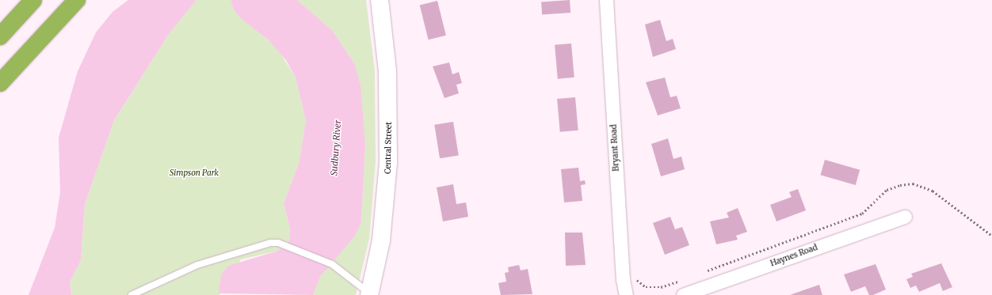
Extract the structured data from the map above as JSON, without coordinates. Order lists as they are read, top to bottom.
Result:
{
  "streets": {
    "main road": ["Central Street"],
    "street": ["Bryant Road", "Haynes Road"]
  },
  "water": ["Sudbury River"],
  "parks": ["Simpson Park"]
}
